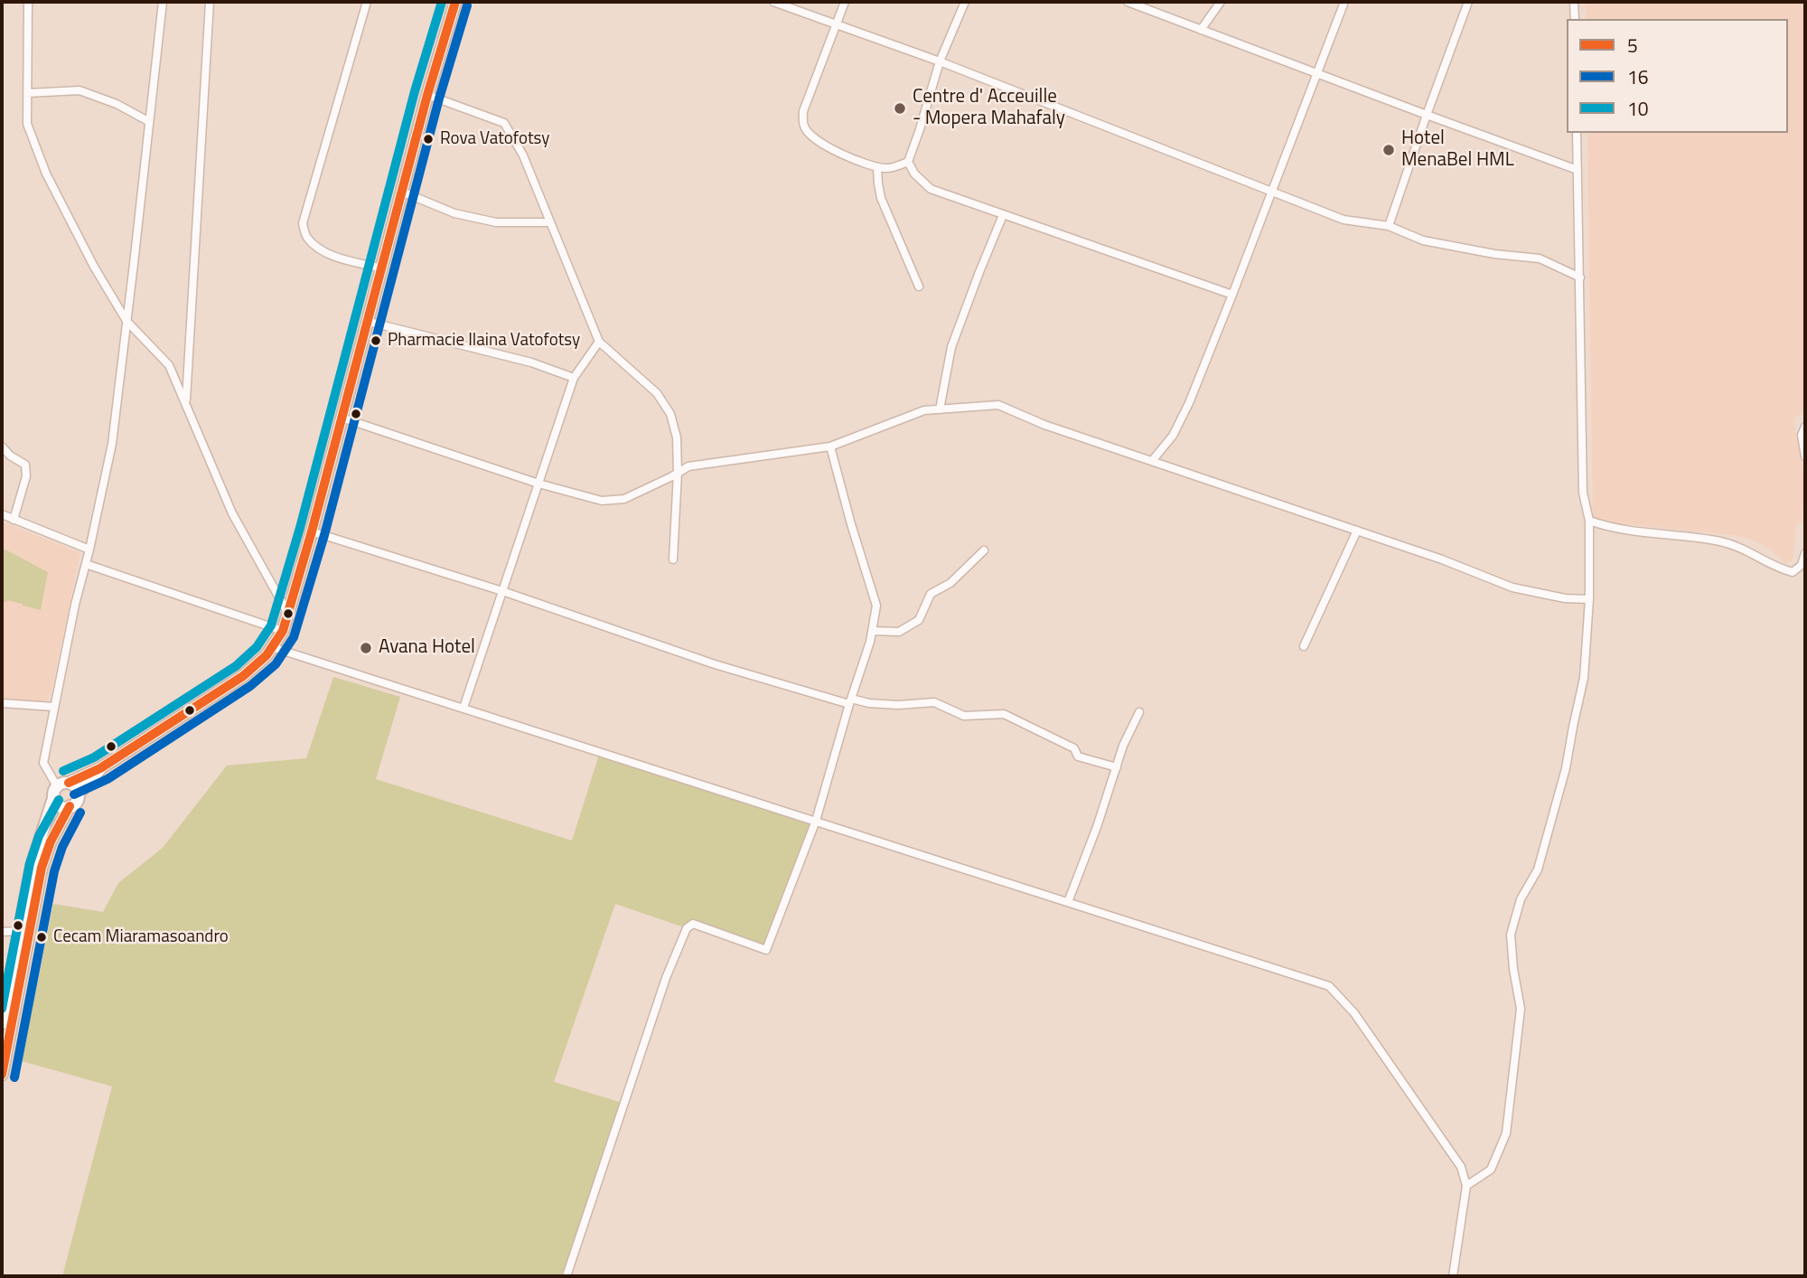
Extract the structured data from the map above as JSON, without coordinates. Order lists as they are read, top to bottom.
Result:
{
  "places": [
    "Centre d' Acceuille - Mopera Mahafaly",
    "Rova Vatofotsy",
    "Hotel MenaBel HML",
    "Pharmacie Ilaina Vatofotsy",
    "Avana Hotel",
    "Cecam Miaramasoandro"
  ],
  "lines": ["transit line 5", "transit line 10", "transit line 16"],
  "legend": ["5", "16", "10"]
}
